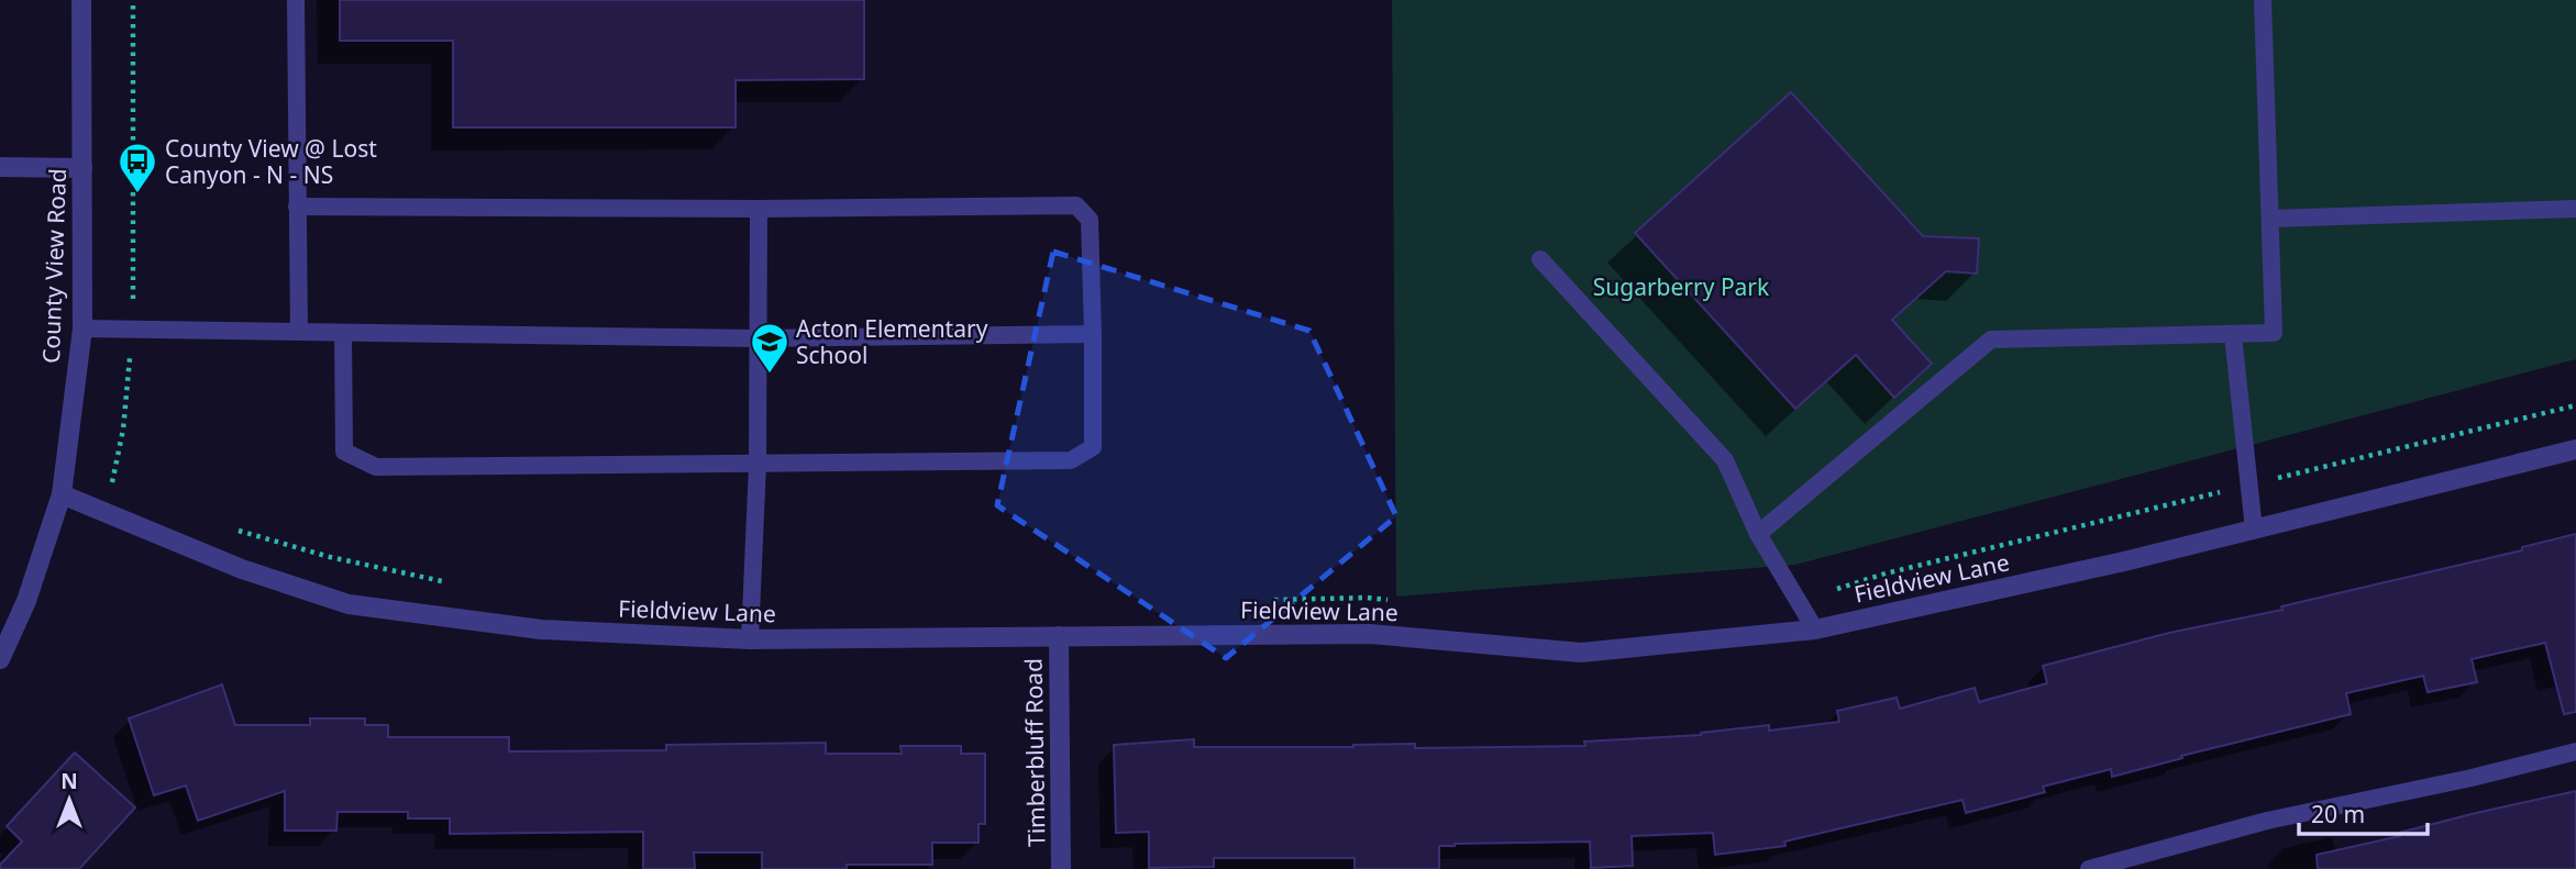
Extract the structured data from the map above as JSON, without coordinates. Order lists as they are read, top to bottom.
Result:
{
  "streets": {
    "street": ["County View Road", "Fieldview Lane", "Timberbluff Road"]
  },
  "crossings": [
    ["County View Road", "Fieldview Lane"],
    ["Fieldview Lane", "Timberbluff Road"]
  ],
  "parks": ["Sugarberry Park"],
  "places": {
    "bus stop": ["County View @ Lost Canyon - N - NS"],
    "school or university": ["Acton Elementary School"]
  },
  "scale_bar": "20 m",
  "north": "top"
}
